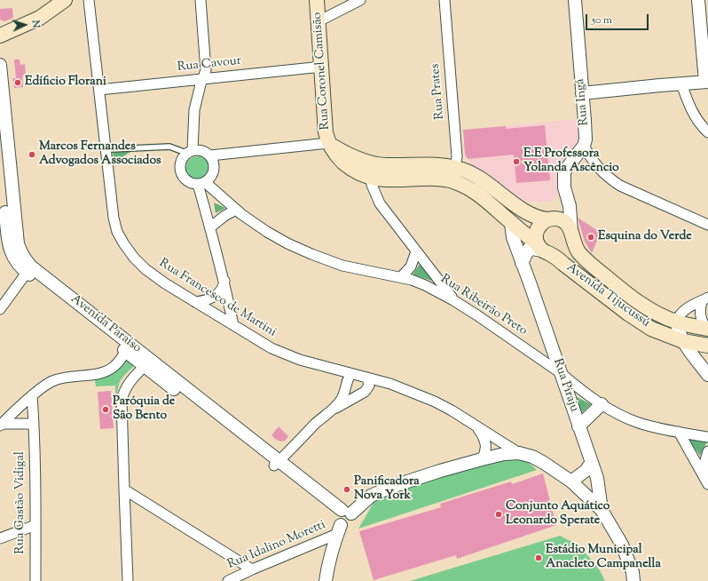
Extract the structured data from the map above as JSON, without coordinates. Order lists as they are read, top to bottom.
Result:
{
  "streets": {
    "main road": ["Rua Coronel Camisão", "Avenida Tijucussú"],
    "street": [
      "Rua Cavour",
      "Rua Prates",
      "Rua Ingá",
      "Rua Francesco de Martini",
      "Rua Ribeirão Preto",
      "Avenida Paraíso",
      "Rua Piraju",
      "Rua Gastão Vidigal",
      "Rua Idalino Moretti"
    ]
  },
  "crossings": [
    ["Rua Cavour", "Rua Coronel Camisão"],
    ["Rua Cavour", "Rua Francesco de Martini"],
    ["Rua Coronel Camisão", "Avenida Tijucussú"],
    ["Rua Prates", "Avenida Tijucussú"],
    ["Avenida Tijucussú", "Rua Piraju"],
    ["Rua Ribeirão Preto", "Rua Piraju"],
    ["Avenida Paraíso", "Rua Idalino Moretti"]
  ],
  "places": [
    "Edíficio Florani",
    "Marcos Fernandes Advogados Associados",
    "E.E Professora Yolanda Ascêncio",
    "Esquina do Verde",
    "Paróquia de São Bento",
    "Panificadora Nova York",
    "Conjunto Aquático Leonardo Sperate",
    "Estádio Municipal Anacleto Campanella"
  ],
  "scale_bar": "50 m",
  "north": "right"
}
